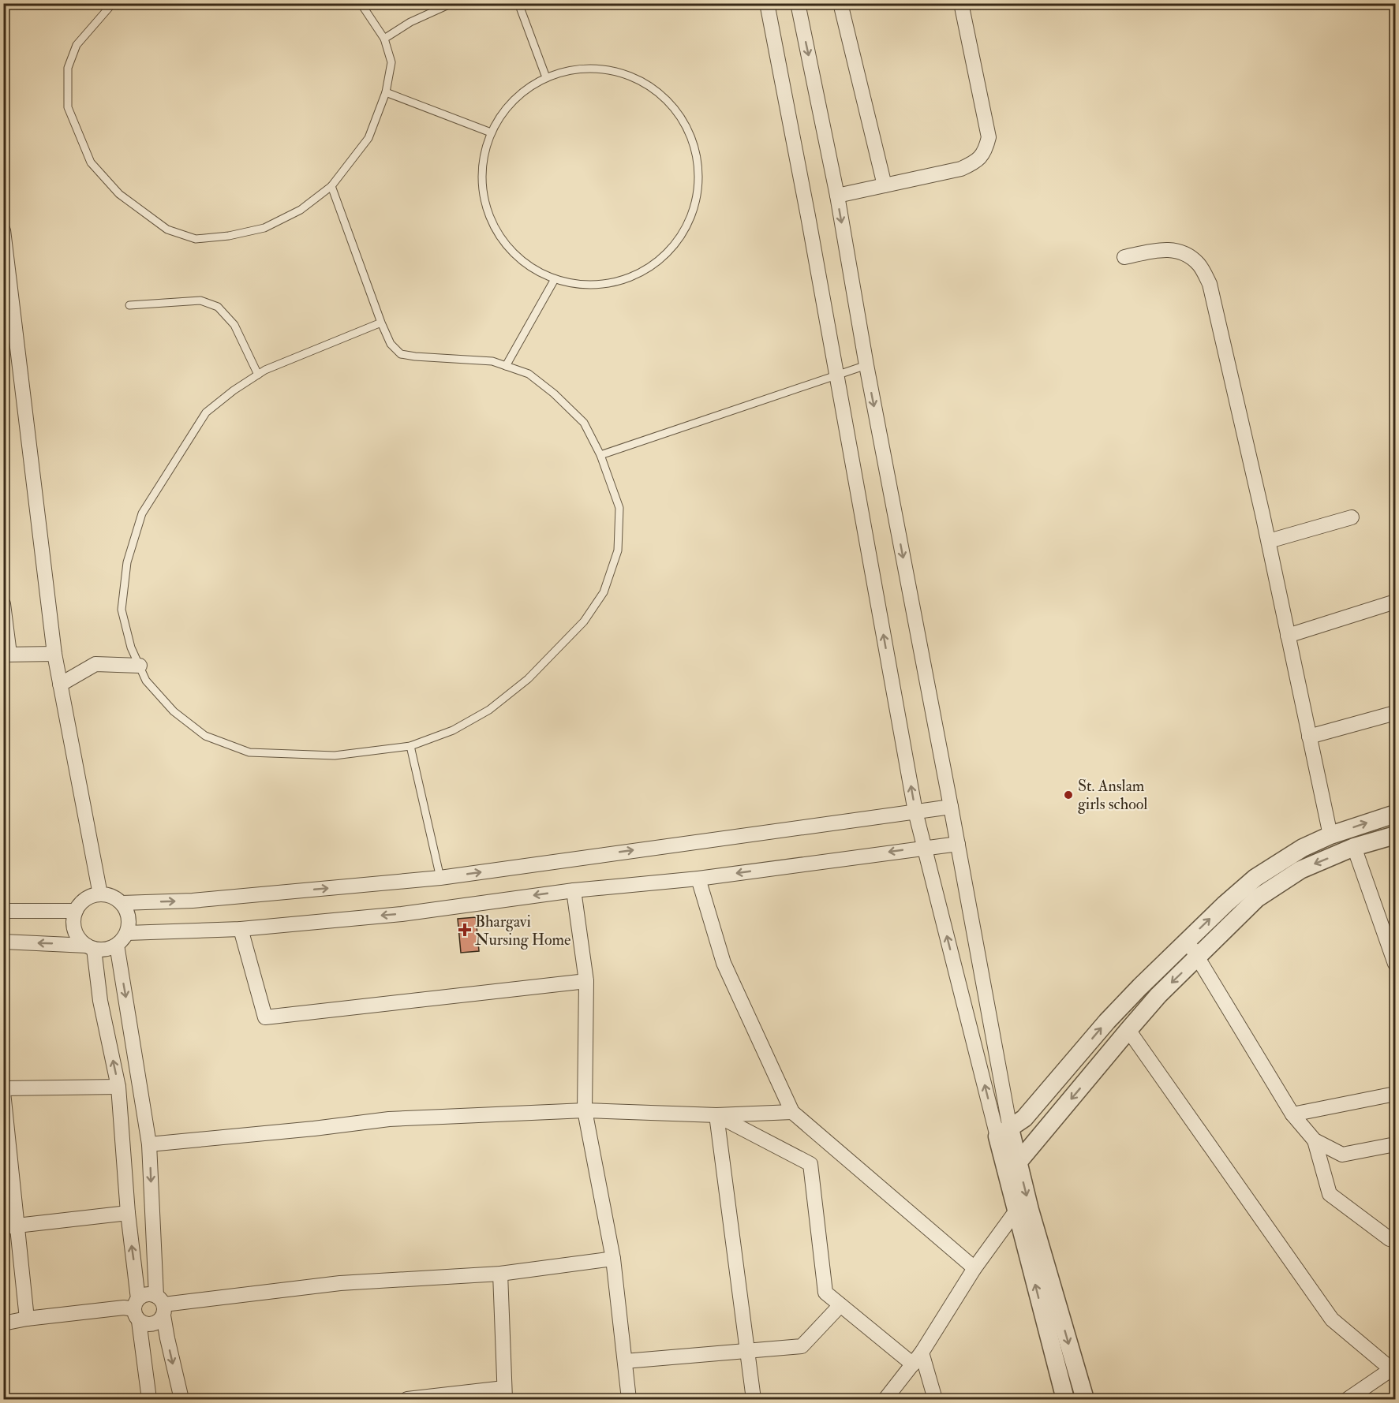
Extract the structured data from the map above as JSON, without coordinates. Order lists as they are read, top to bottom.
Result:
{
  "places": {
    "other": ["St. Anslam girls school"],
    "health": ["Bhargavi Nursing Home"]
  }
}
